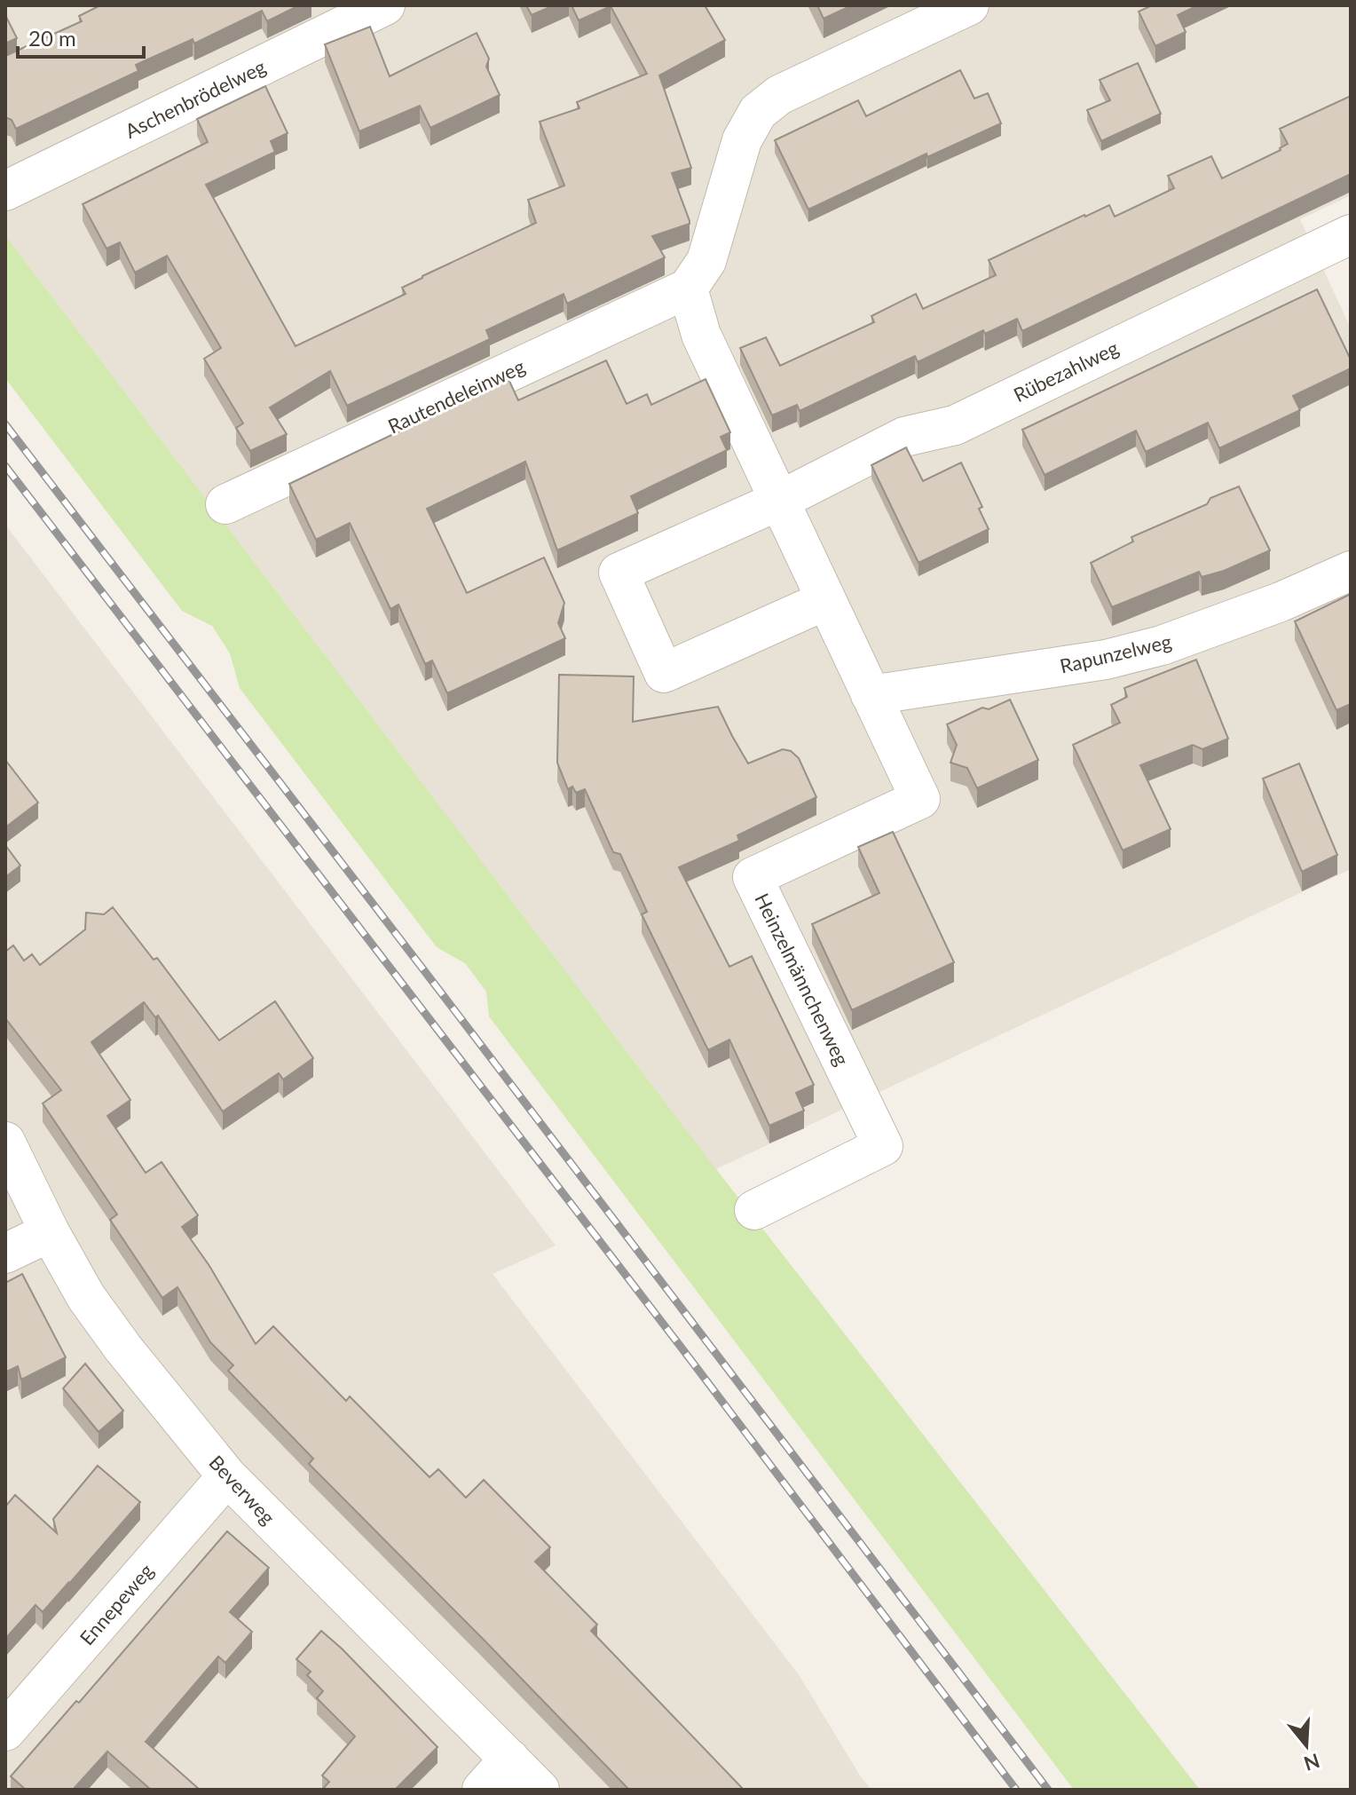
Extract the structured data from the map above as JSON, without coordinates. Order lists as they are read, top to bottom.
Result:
{
  "streets": {
    "street": [
      "Aschenbrödelweg",
      "Rübezahlweg",
      "Rautendeleinweg",
      "Rapunzelweg",
      "Heinzelmännchenweg",
      "Beverweg",
      "Ennepeweg"
    ]
  },
  "crossings": [
    ["Rübezahlweg", "Heinzelmännchenweg"],
    ["Rapunzelweg", "Heinzelmännchenweg"],
    ["Beverweg", "Ennepeweg"]
  ],
  "scale_bar": "20 m",
  "north": "bottom"
}
